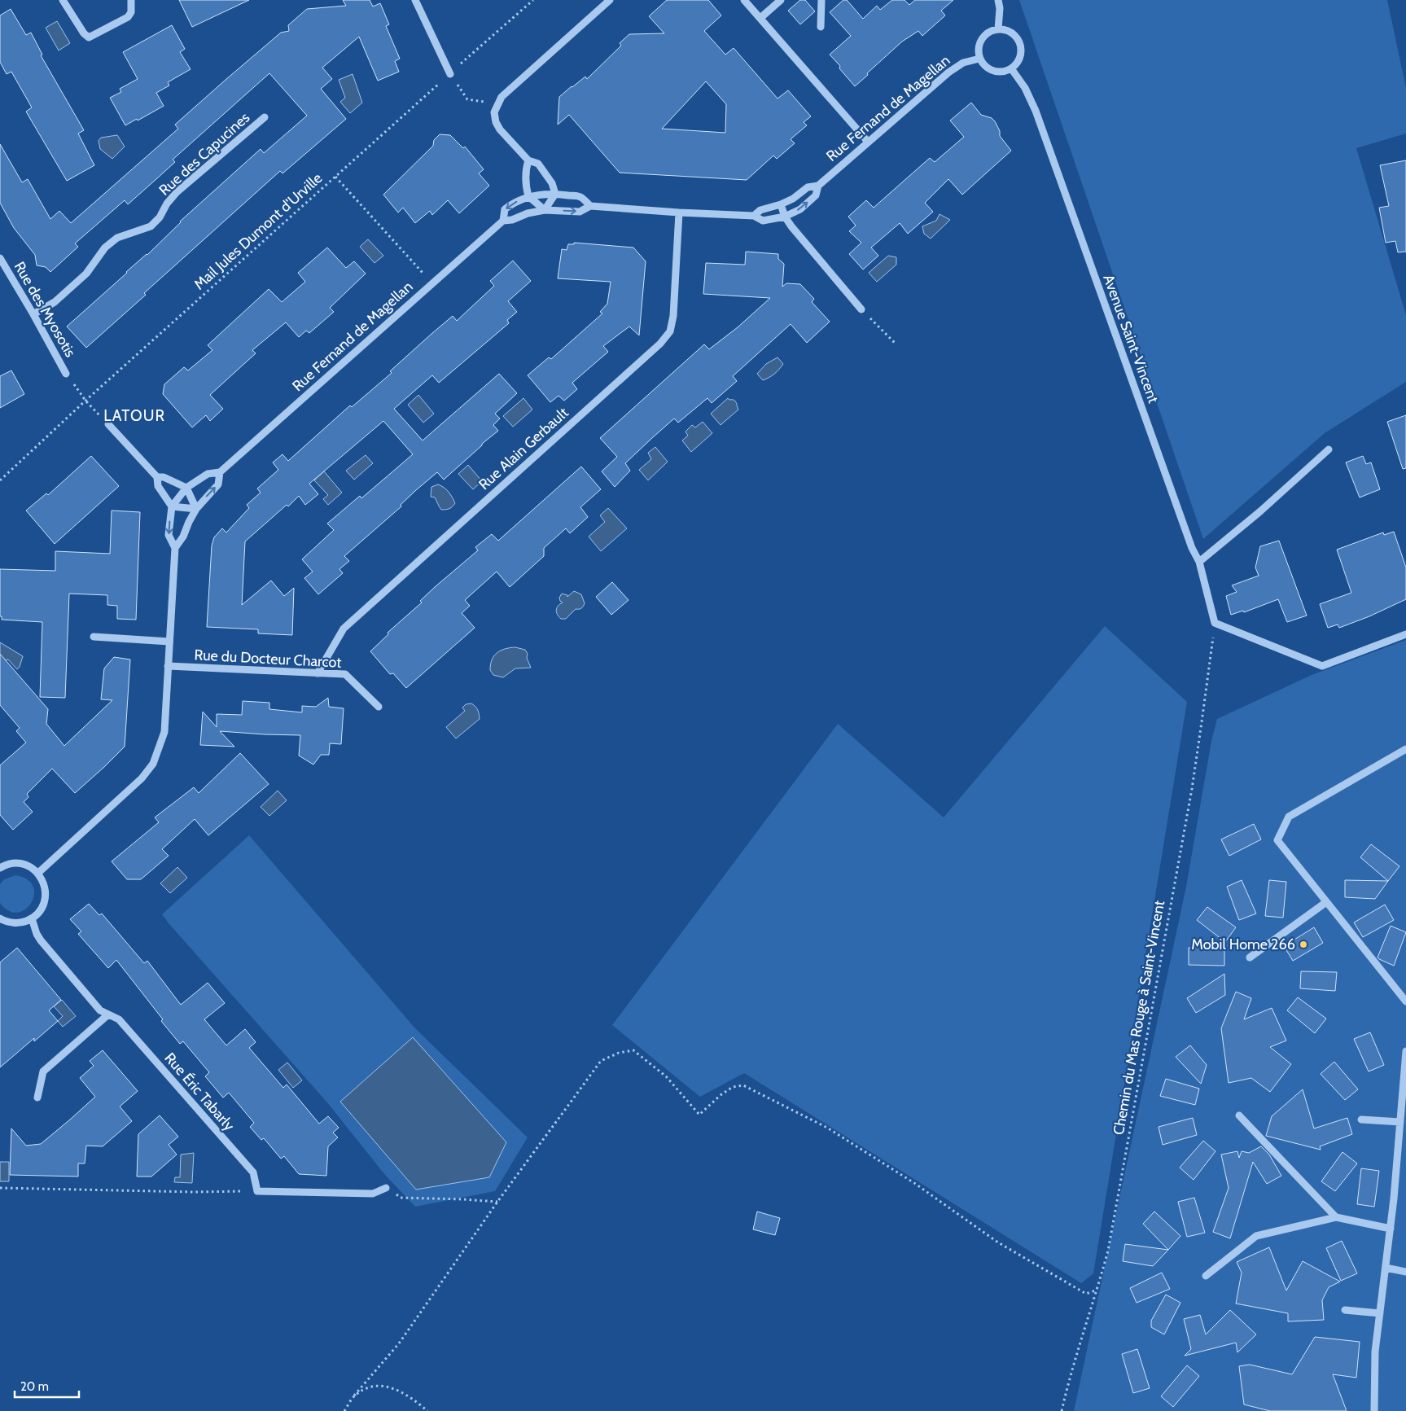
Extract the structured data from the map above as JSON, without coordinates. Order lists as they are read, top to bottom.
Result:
{
  "streets": {
    "street": [
      "Rue Fernand de Magellan",
      "Rue des Capucines",
      "Rue des Myosotis",
      "Avenue Saint-Vincent",
      "Rue Alain Gerbault",
      "Rue du Docteur Charcot",
      "Rue Éric Tabarly"
    ],
    "path": ["Mail Jules Dumont d'Urville", "Chemin du Mas Rouge à Saint-Vincent"]
  },
  "crossings": [
    ["Rue Fernand de Magellan", "Avenue Saint-Vincent"],
    ["Rue Fernand de Magellan", "Rue Alain Gerbault"],
    ["Rue Fernand de Magellan", "Rue du Docteur Charcot"],
    ["Rue des Capucines", "Rue des Myosotis"],
    ["Avenue Saint-Vincent", "Chemin du Mas Rouge à Saint-Vincent"],
    ["Rue Alain Gerbault", "Rue du Docteur Charcot"]
  ],
  "districts": ["LATOUR"],
  "places": ["Mobil Home 266"],
  "scale_bar": "20 m"
}
